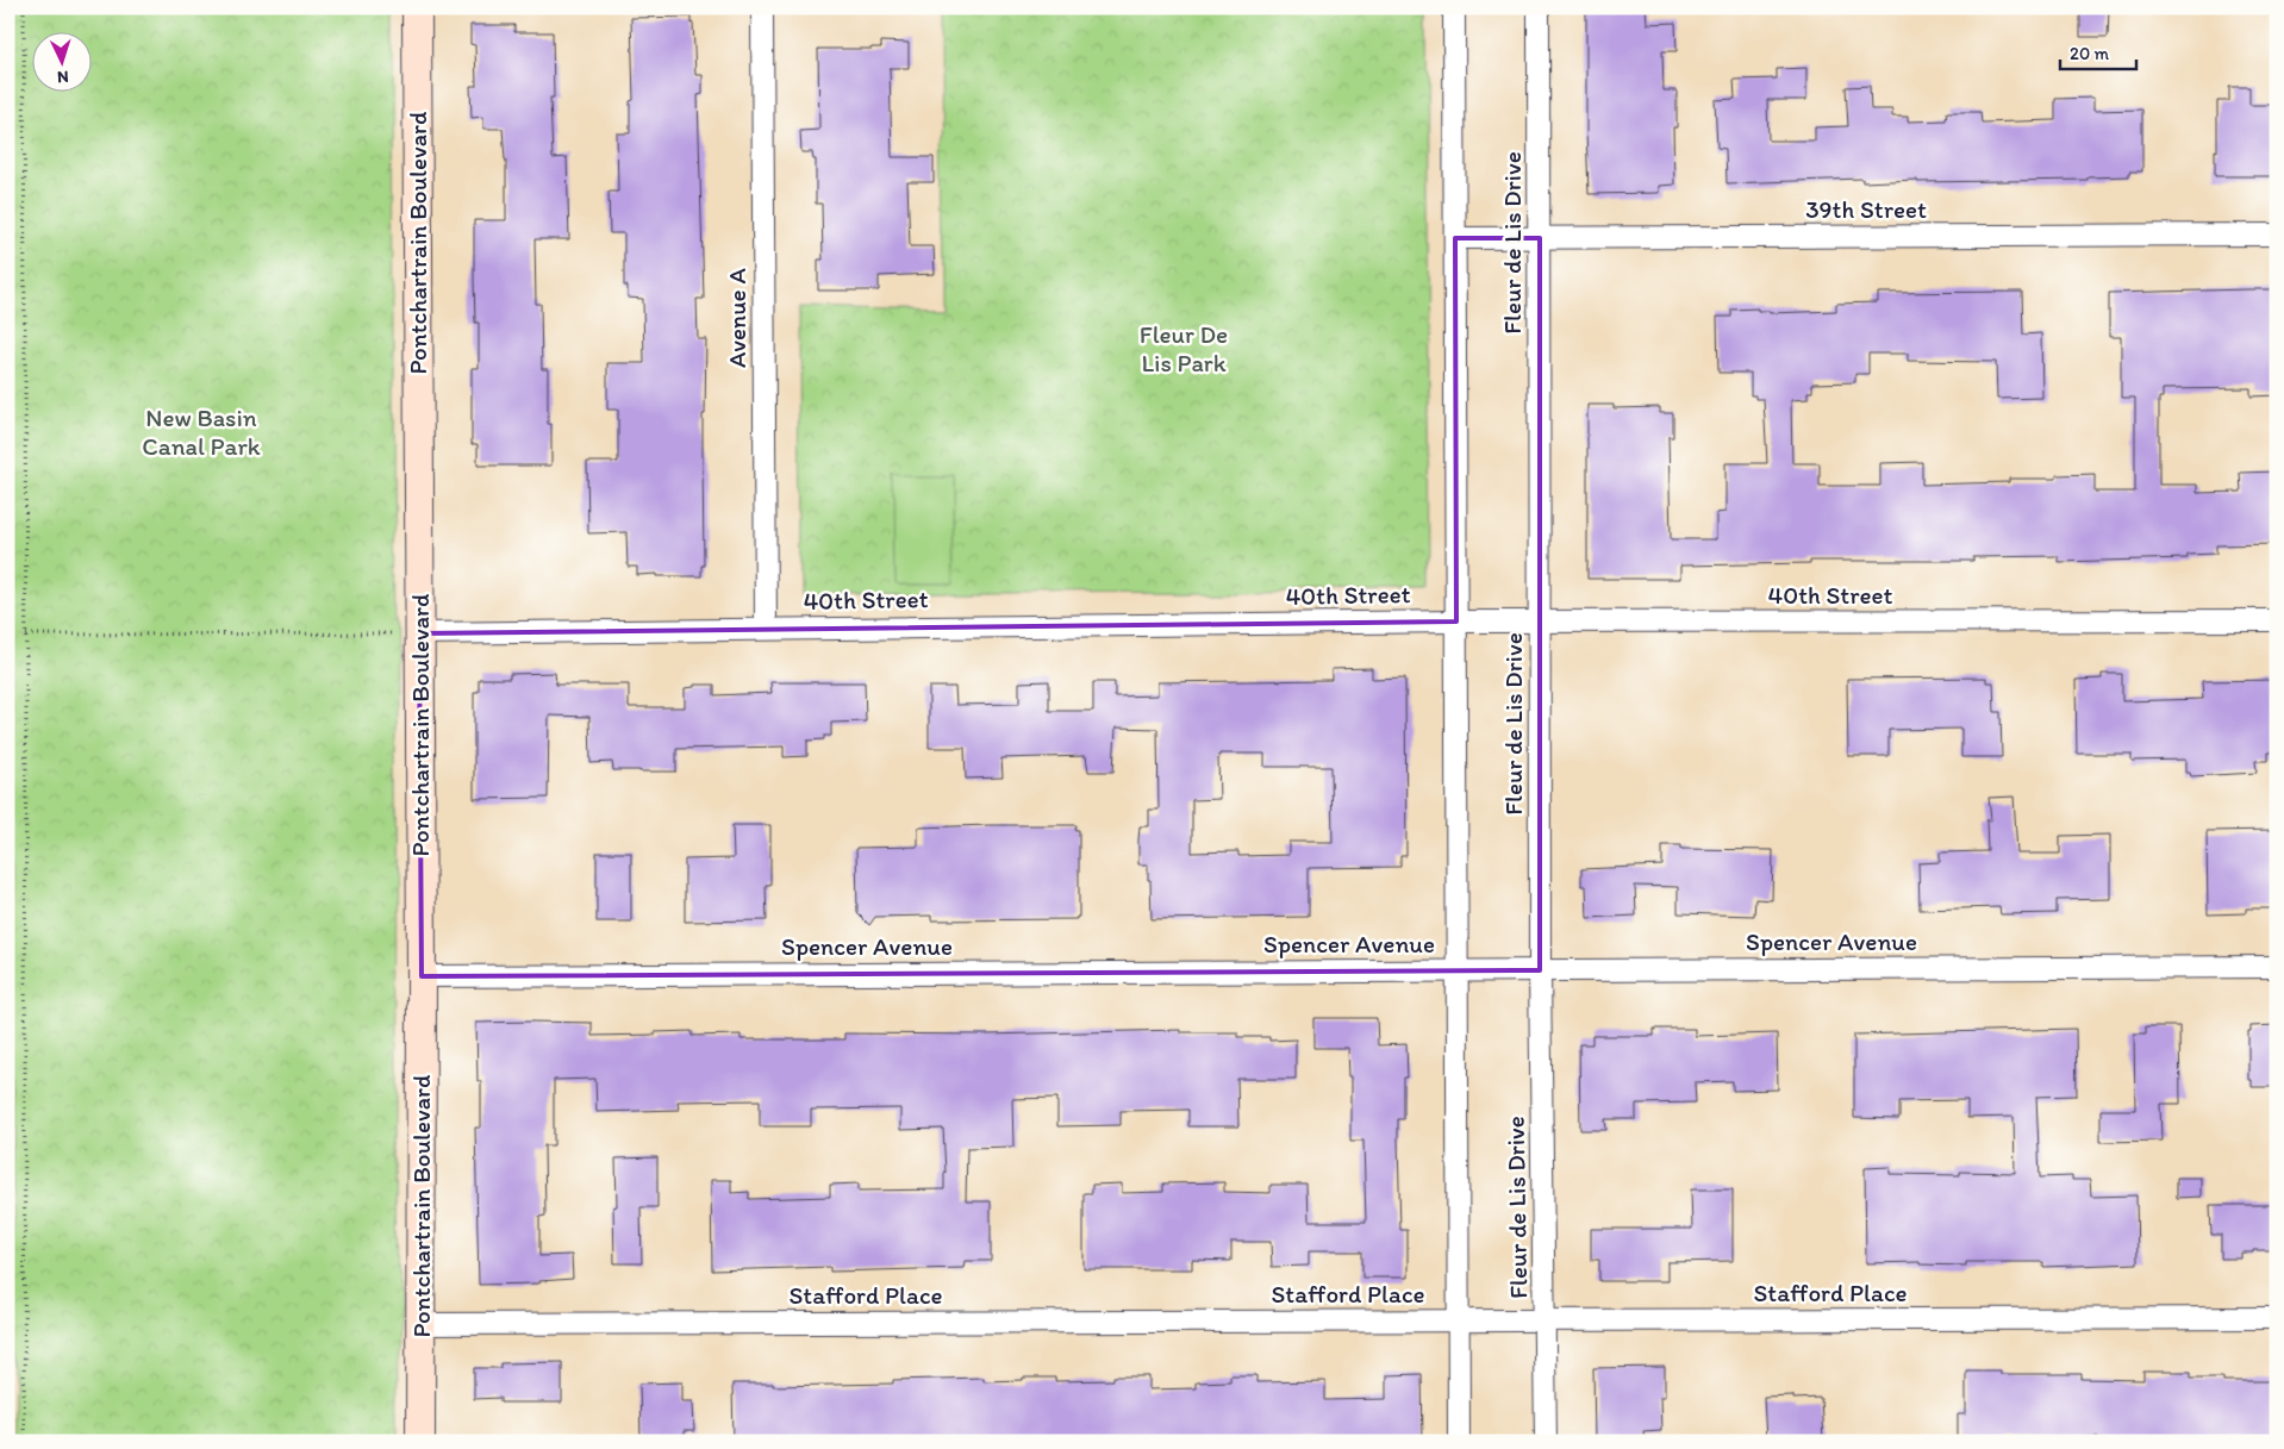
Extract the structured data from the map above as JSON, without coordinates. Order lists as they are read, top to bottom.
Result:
{
  "streets": {
    "main road": ["Pontchartrain Boulevard"],
    "street": [
      "39th Street",
      "Fleur de Lis Drive",
      "Avenue A",
      "40th Street",
      "Spencer Avenue",
      "Stafford Place"
    ]
  },
  "crossings": [
    ["39th Street", "Fleur de Lis Drive"],
    ["Pontchartrain Boulevard", "40th Street"],
    ["Pontchartrain Boulevard", "Spencer Avenue"],
    ["Pontchartrain Boulevard", "Stafford Place"],
    ["Fleur de Lis Drive", "40th Street"],
    ["Fleur de Lis Drive", "Spencer Avenue"],
    ["Fleur de Lis Drive", "Stafford Place"],
    ["Avenue A", "40th Street"]
  ],
  "parks": ["Fleur De Lis Park", "New Basin Canal Park"],
  "scale_bar": "20 m",
  "north": "bottom"
}
